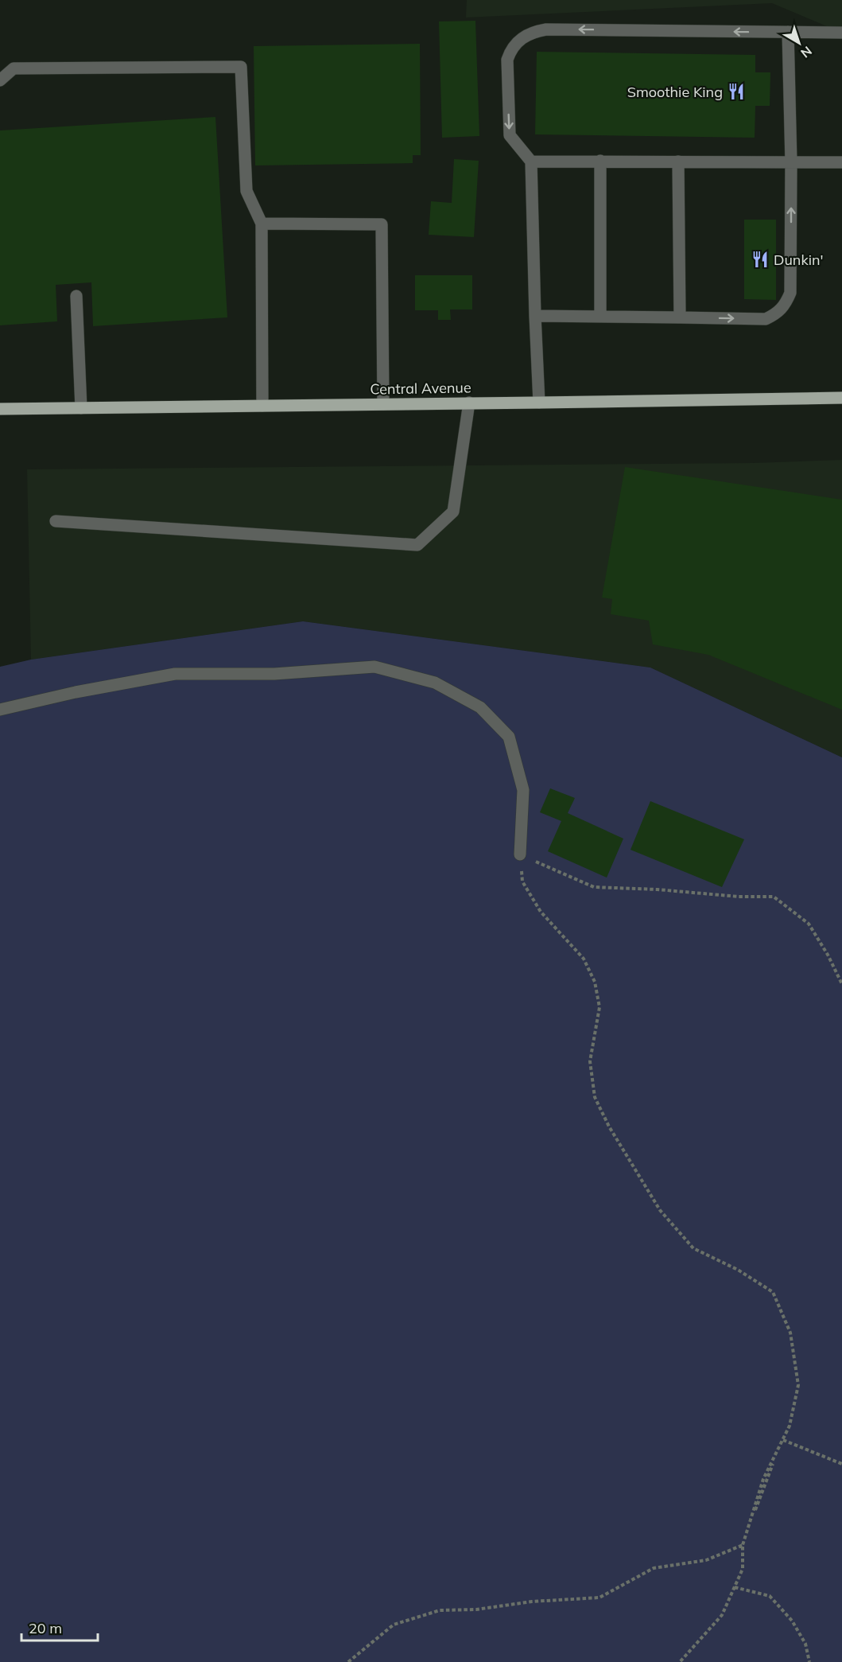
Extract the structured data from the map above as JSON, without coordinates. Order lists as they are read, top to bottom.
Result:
{
  "streets": {
    "main road": ["Central Avenue"]
  },
  "places": {
    "restaurant": ["Smoothie King", "Dunkin'"]
  },
  "scale_bar": "20 m",
  "north": "bottom right"
}
